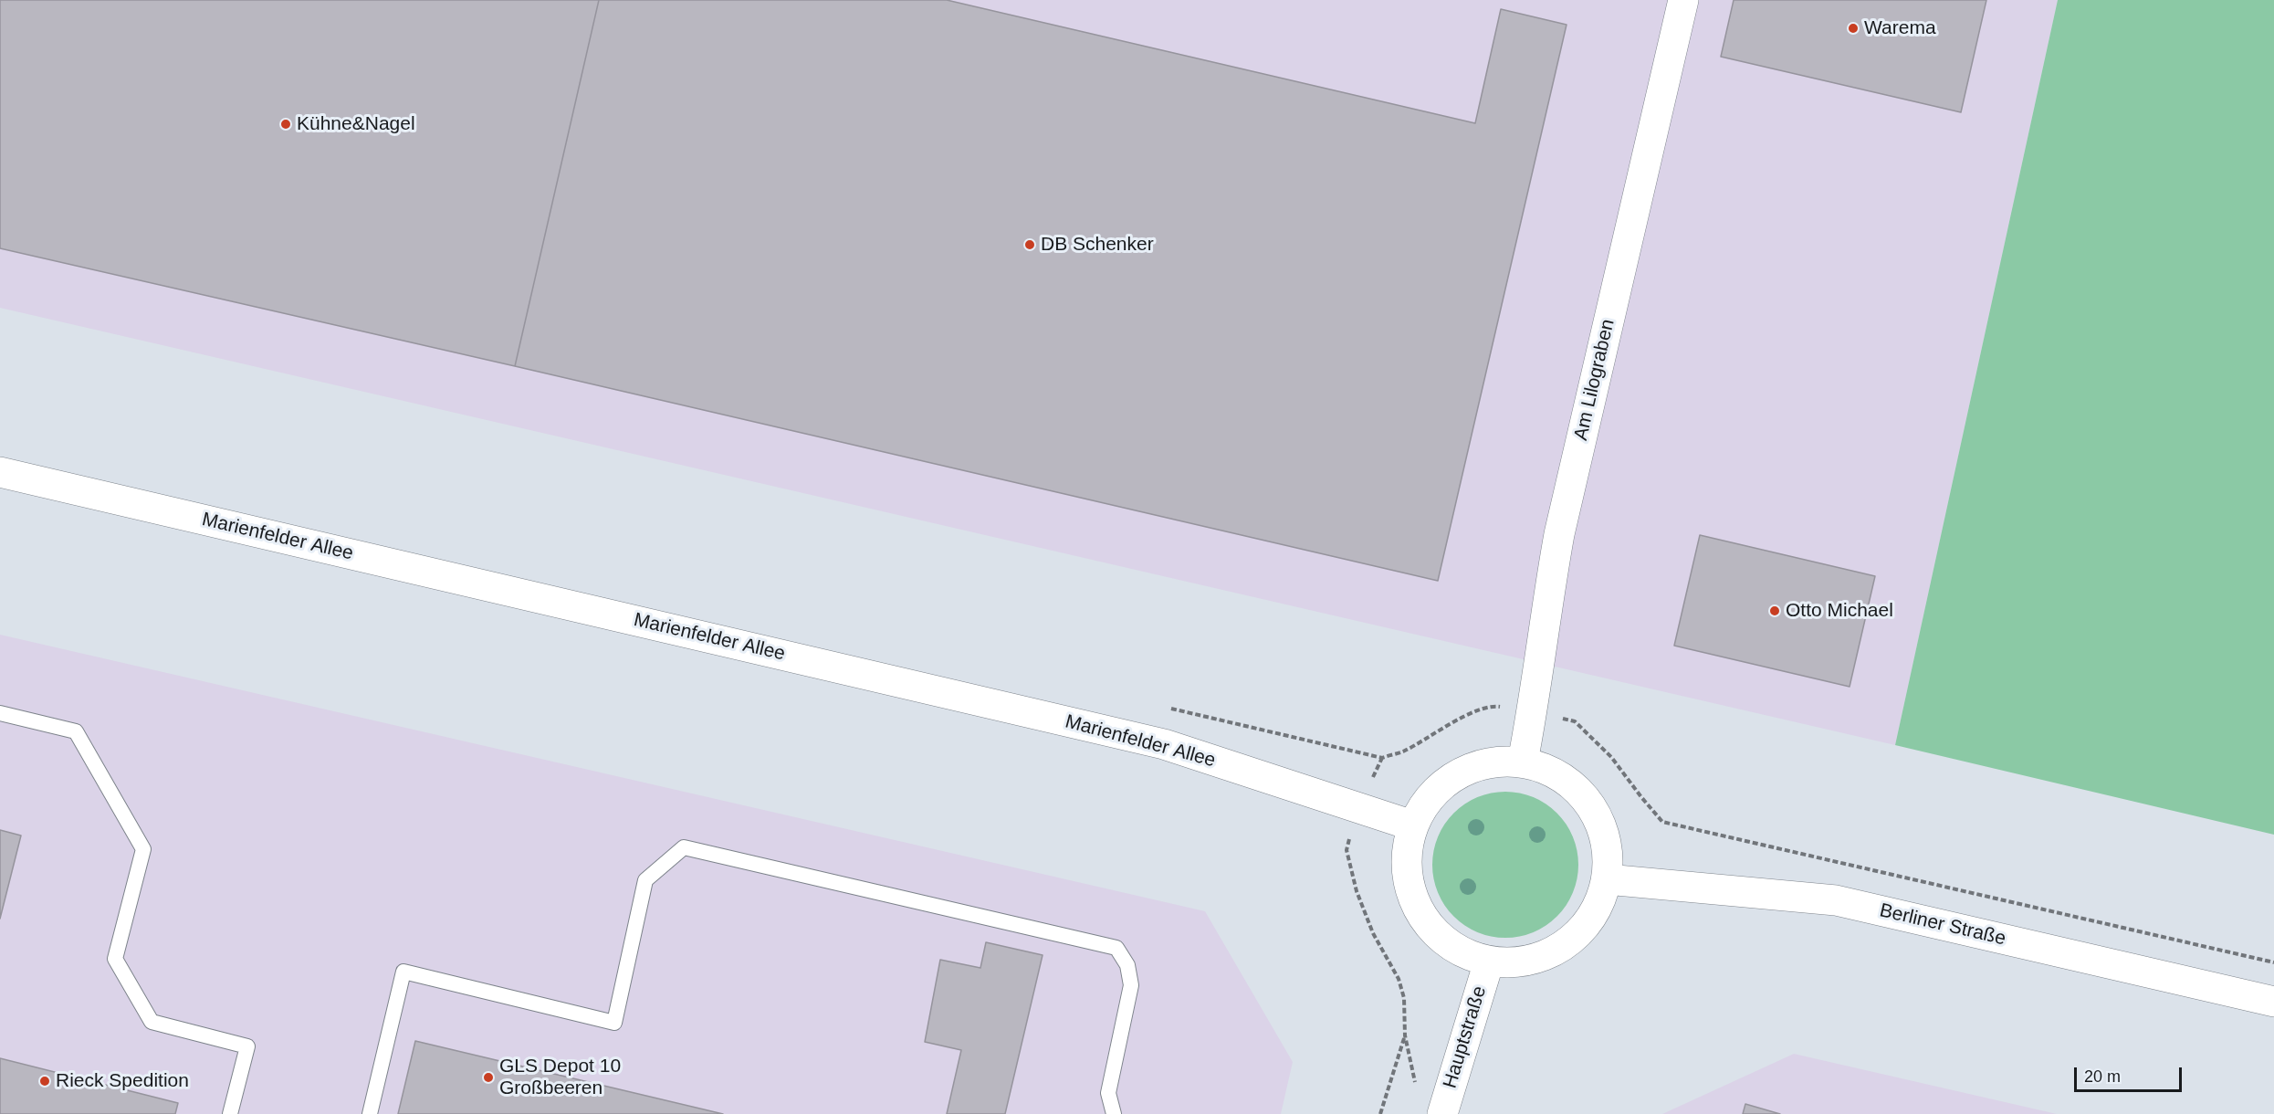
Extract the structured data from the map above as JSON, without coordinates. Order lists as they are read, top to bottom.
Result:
{
  "streets": {
    "street": [
      "Am Lilograben",
      "Marienfelder Allee",
      "Berliner Straße",
      "Hauptstraße"
    ]
  },
  "places": [
    "Warema",
    "Kühne&Nagel",
    "DB Schenker",
    "Otto Michael",
    "GLS Depot 10 Großbeeren",
    "Rieck Spedition"
  ],
  "scale_bar": "20 m"
}
